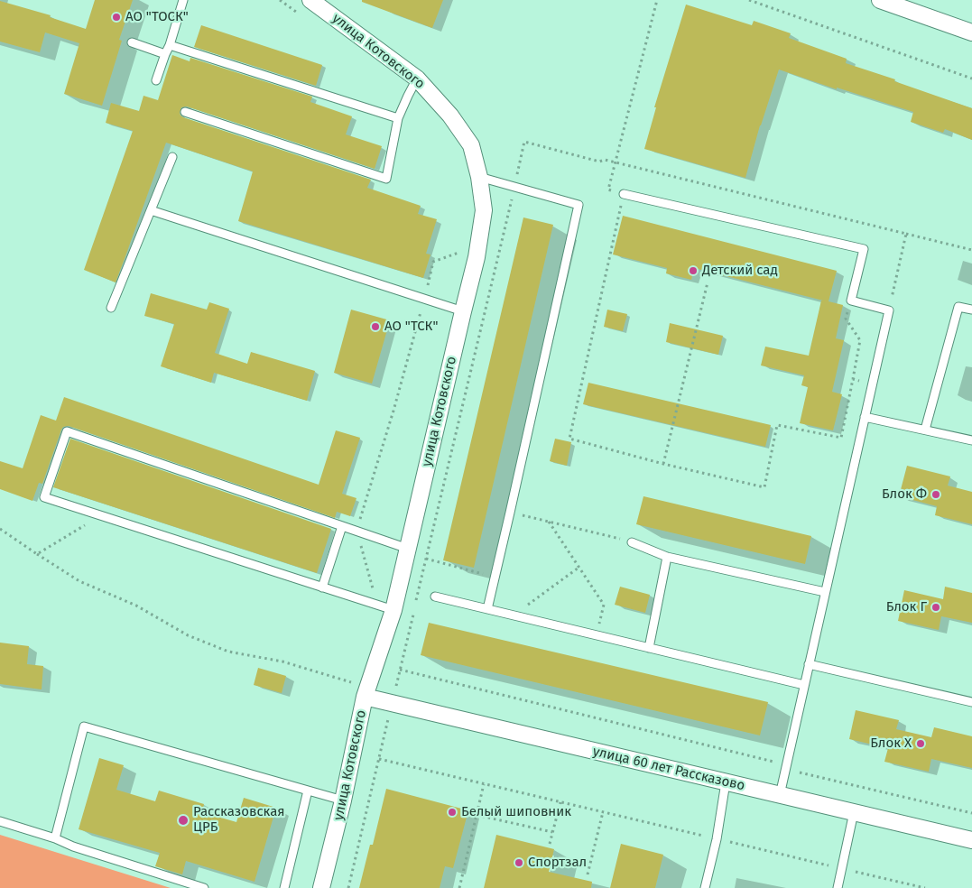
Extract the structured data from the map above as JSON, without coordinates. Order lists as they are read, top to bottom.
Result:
{
  "streets": {
    "street": ["улица Котовского", "улица 60 лет Рассказово"]
  },
  "crossings": [
    ["улица Котовского", "улица 60 лет Рассказово"]
  ],
  "places": [
    "АО \"ТОСК\"",
    "Детский сад",
    "АО \"ТСК\"",
    "Блок Ф",
    "Блок Г",
    "Блок Х",
    "Белый шиповник",
    "Рассказовская ЦРБ",
    "Спортзал"
  ]
}
